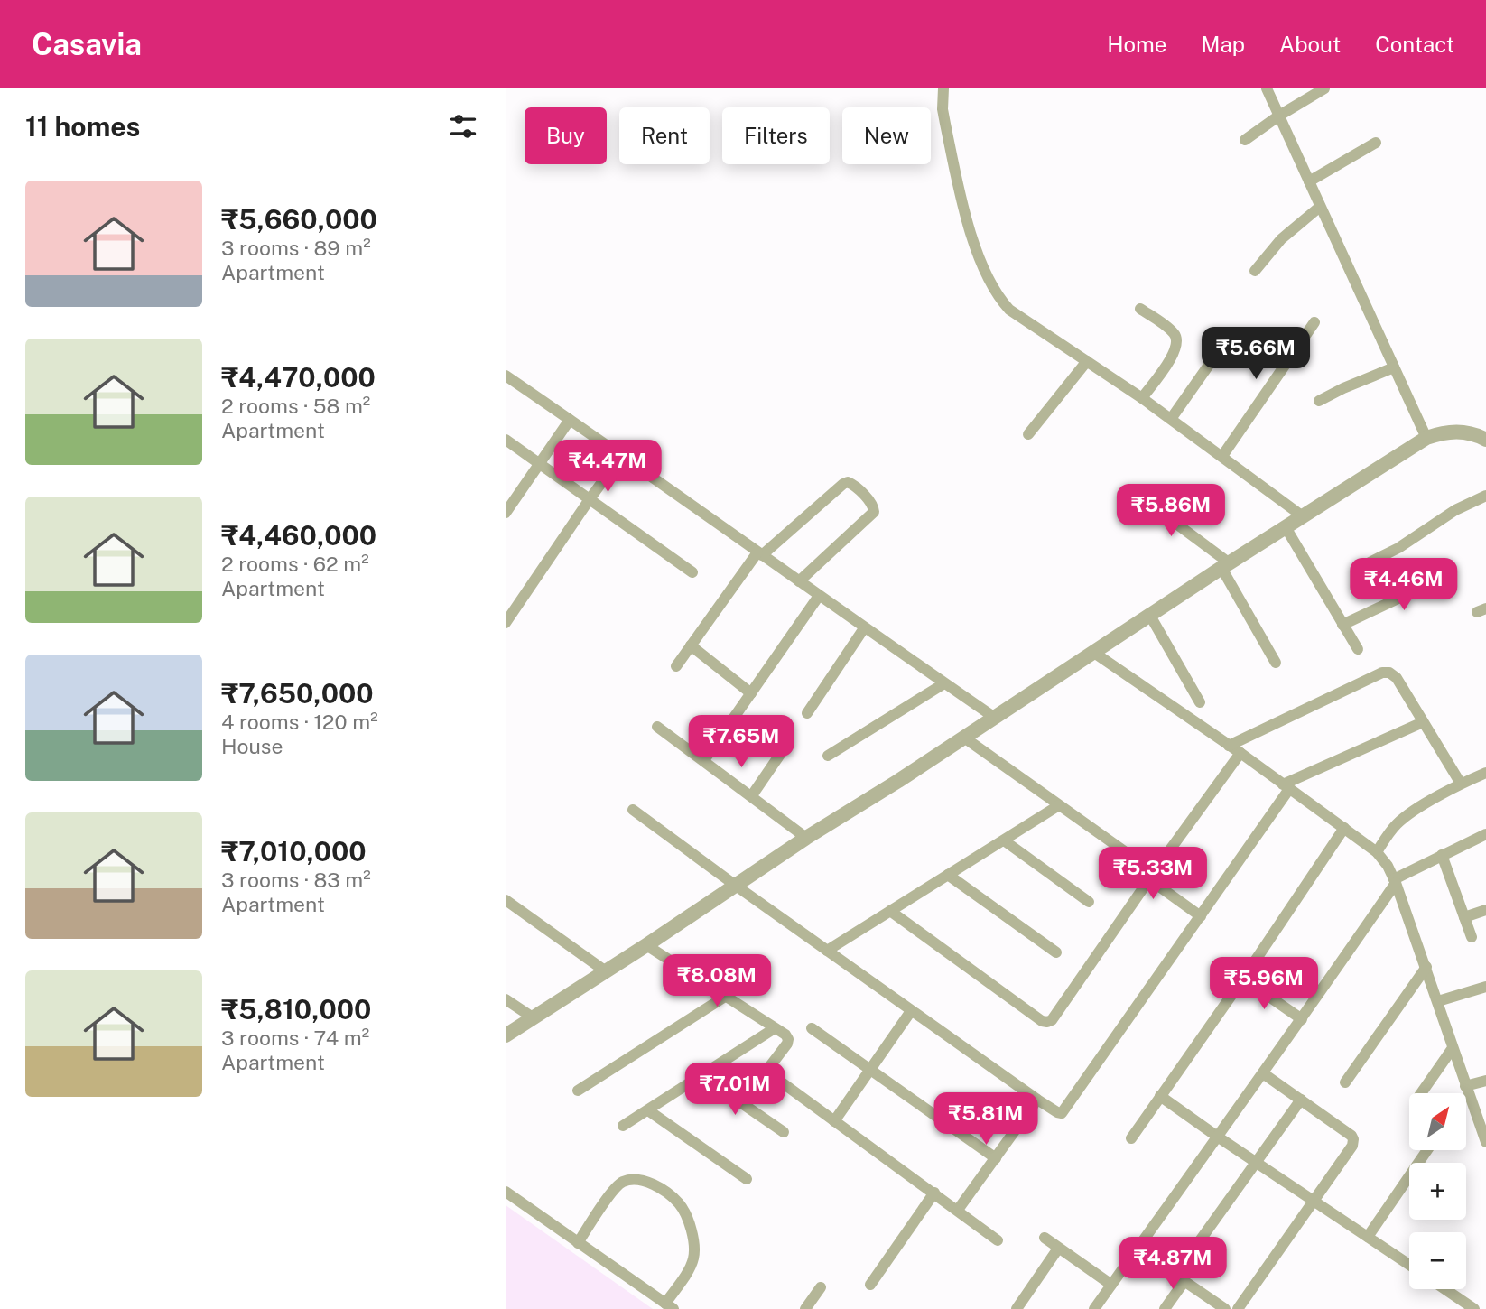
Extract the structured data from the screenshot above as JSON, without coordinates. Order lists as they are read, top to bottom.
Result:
{
  "north": "top right",
  "page": {
    "header": "Casavia",
    "nav": [
      "Home",
      "Map",
      "About",
      "Contact"
    ],
    "heading": "11 homes",
    "chip": [
      "Buy",
      "Rent",
      "Filters",
      "New"
    ],
    "list": [
      {
        "name": "₹5,660,000",
        "note": "3 rooms · 89 m² · Apartment"
      },
      {
        "name": "₹4,470,000",
        "note": "2 rooms · 58 m² · Apartment"
      },
      {
        "name": "₹4,460,000",
        "note": "2 rooms · 62 m² · Apartment"
      },
      {
        "name": "₹7,650,000",
        "note": "4 rooms · 120 m² · House"
      },
      {
        "name": "₹7,010,000",
        "note": "3 rooms · 83 m² · Apartment"
      },
      {
        "name": "₹5,810,000",
        "note": "3 rooms · 74 m² · Apartment"
      }
    ],
    "price": [
      "₹5.66M",
      "₹4.47M",
      "₹5.86M",
      "₹4.46M",
      "₹7.65M",
      "₹5.33M",
      "₹8.08M",
      "₹5.96M",
      "₹7.01M",
      "₹5.81M",
      "₹4.87M"
    ],
    "map_buttons": ["+", "−"]
  }
}
